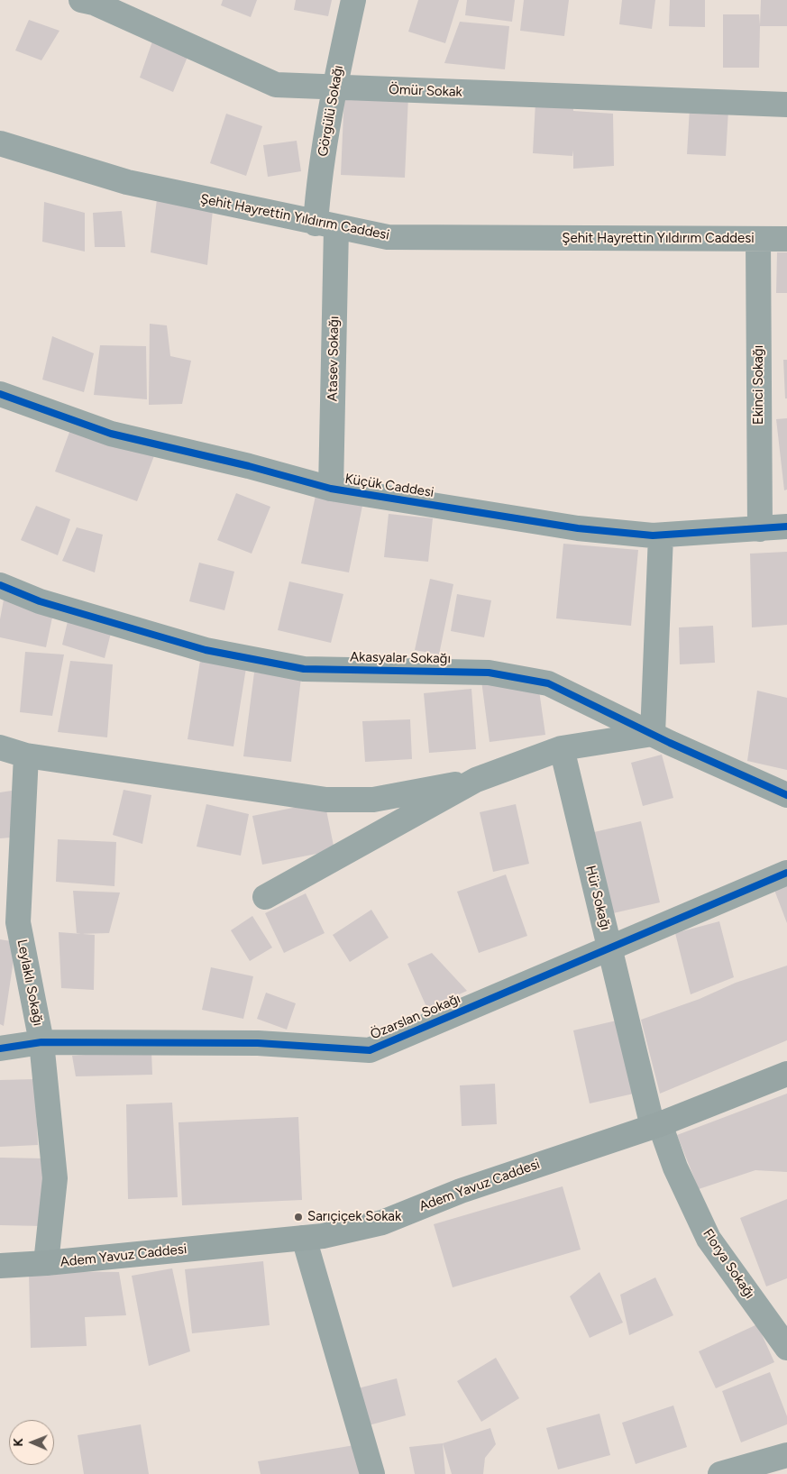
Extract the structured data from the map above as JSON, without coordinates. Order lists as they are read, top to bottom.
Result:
{
  "streets": {
    "main road": ["Adem Yavuz Caddesi"],
    "street": [
      "Ömür Sokak",
      "Görgülü Sokağı",
      "Şehit Hayrettin Yıldırım Caddesi",
      "Atasev Sokağı",
      "Ekinci Sokağı",
      "Küçük Caddesi",
      "Akasyalar Sokağı",
      "Hür Sokağı",
      "Leylaklı Sokağı",
      "Özarslan Sokağı",
      "Florya Sokağı"
    ]
  },
  "crossings": [
    ["Ömür Sokak", "Görgülü Sokağı"],
    ["Görgülü Sokağı", "Şehit Hayrettin Yıldırım Caddesi"],
    ["Görgülü Sokağı", "Atasev Sokağı"],
    ["Şehit Hayrettin Yıldırım Caddesi", "Atasev Sokağı"],
    ["Şehit Hayrettin Yıldırım Caddesi", "Ekinci Sokağı"],
    ["Atasev Sokağı", "Küçük Caddesi"],
    ["Ekinci Sokağı", "Küçük Caddesi"],
    ["Hür Sokağı", "Özarslan Sokağı"],
    ["Hür Sokağı", "Adem Yavuz Caddesi"],
    ["Hür Sokağı", "Florya Sokağı"],
    ["Leylaklı Sokağı", "Özarslan Sokağı"],
    ["Leylaklı Sokağı", "Adem Yavuz Caddesi"],
    ["Adem Yavuz Caddesi", "Florya Sokağı"]
  ],
  "places": ["Sarıçiçek Sokak"],
  "north": "left"
}
